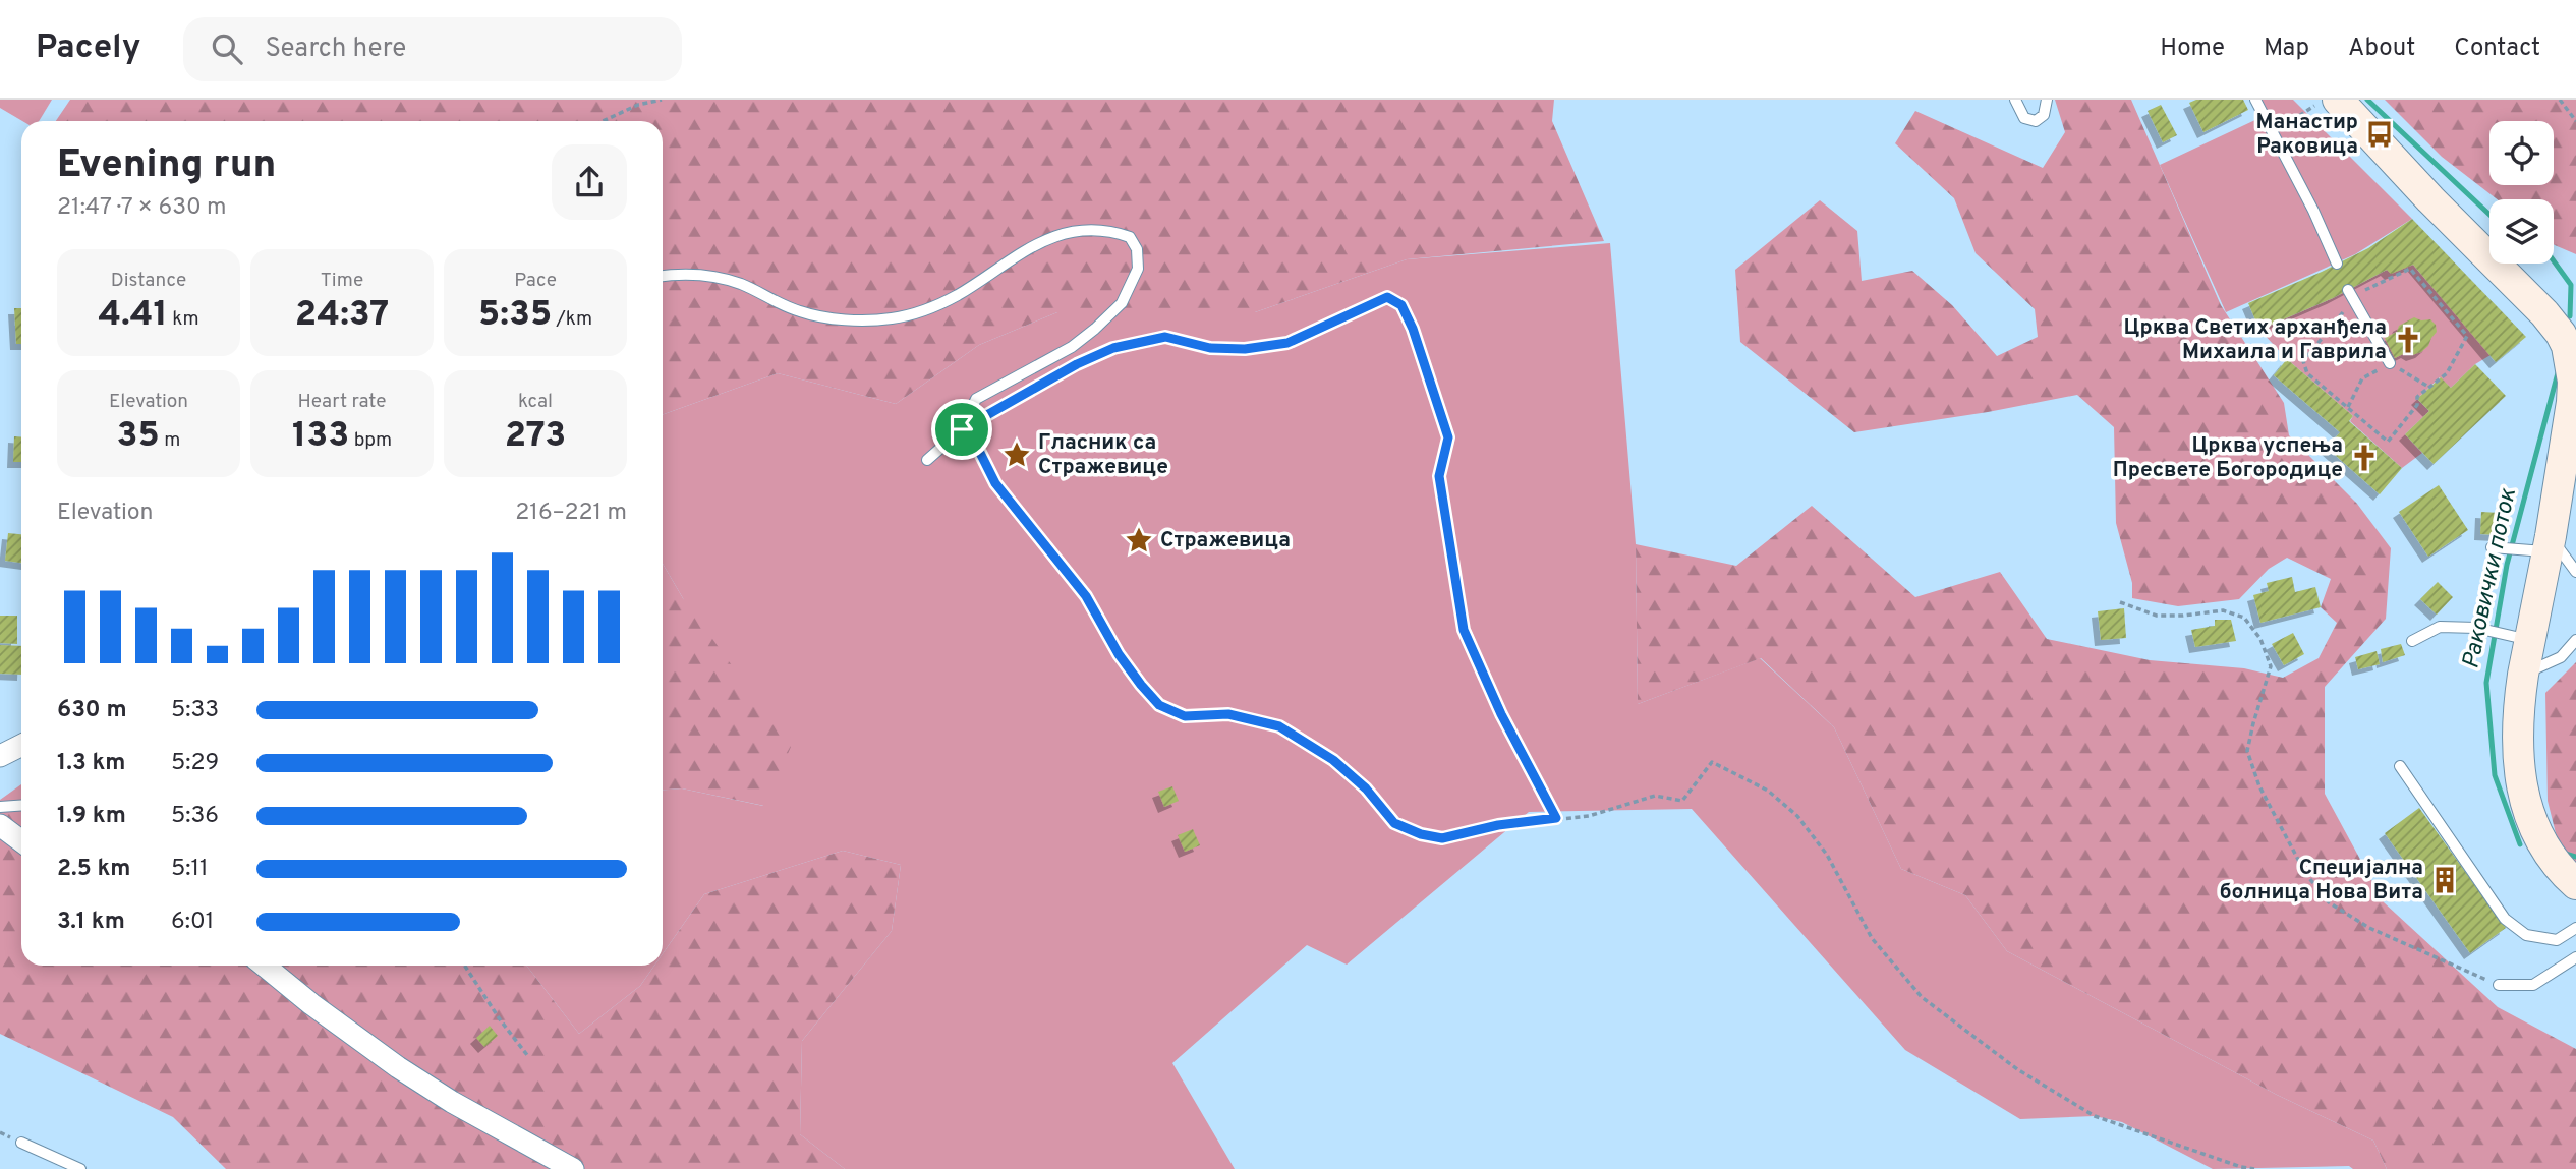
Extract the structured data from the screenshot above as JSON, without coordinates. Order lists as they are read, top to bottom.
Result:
{
  "water": ["Раковички поток"],
  "places": {
    "bus stop": ["Манастир Раковица"],
    "church": ["Црква Светих арханђела Михаила и Гаврила", "Црква успења Пресвете Богородице"],
    "place": ["Гласник са Стражевице", "Стражевица"],
    "building": ["Специјална болница Нова Вита"]
  },
  "page": {
    "header": "Pacely",
    "search": "Search here",
    "nav": [
      "Home",
      "Map",
      "About",
      "Contact"
    ],
    "heading": ["Evening run", "21:47 · 7 × 630 m"],
    "stats": [
      ["Distance", "4.41 km"],
      ["Time", "24:37"],
      ["Pace", "5:35 /km"],
      ["Elevation", "35 m"],
      ["Heart rate", "133 bpm"],
      ["kcal", "273"]
    ],
    "chart": ["Elevation", "216–221 m"],
    "list": [
      {
        "name": "630 m",
        "note": "5:33"
      },
      {
        "name": "1.3 km",
        "note": "5:29"
      },
      {
        "name": "1.9 km",
        "note": "5:36"
      },
      {
        "name": "2.5 km",
        "note": "5:11"
      },
      {
        "name": "3.1 km",
        "note": "6:01"
      }
    ]
  }
}
